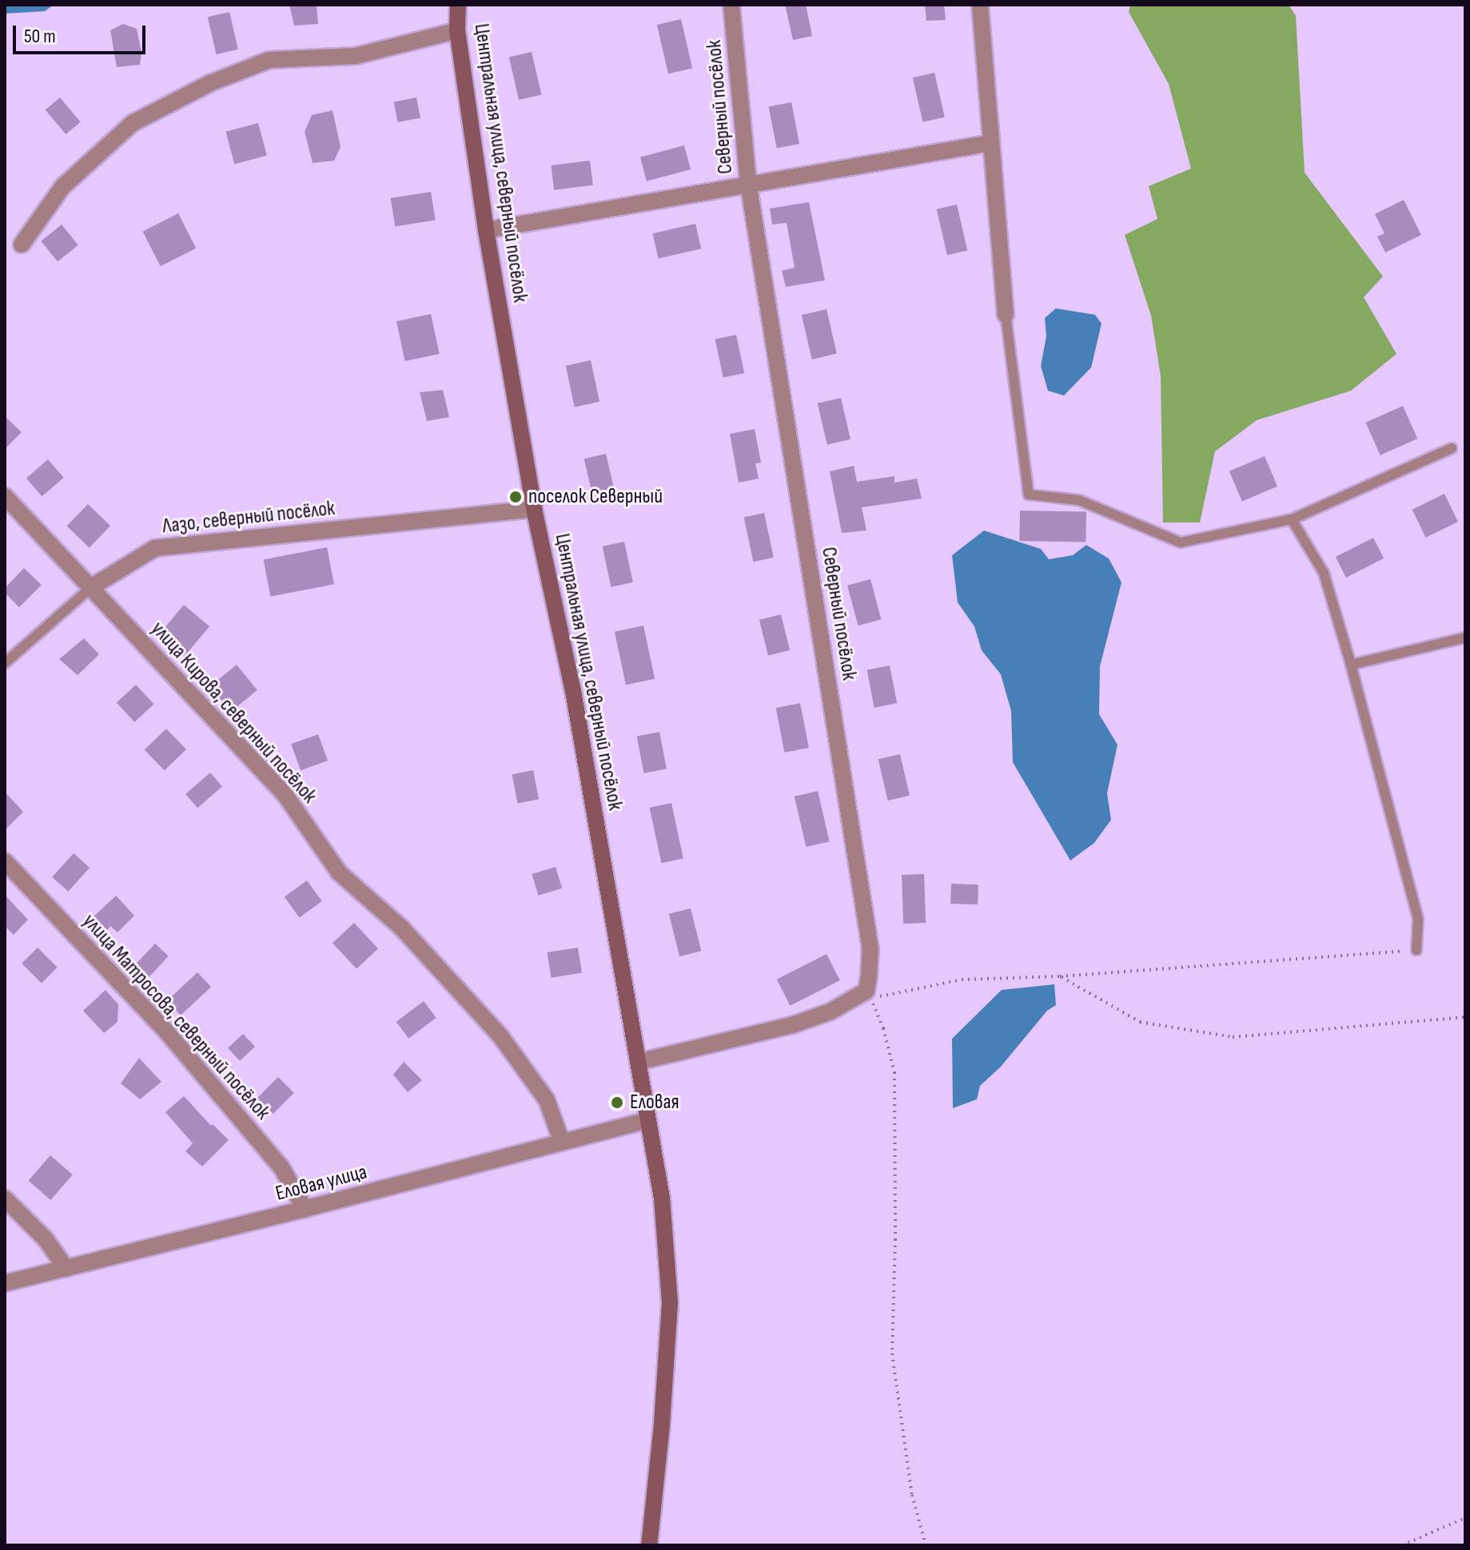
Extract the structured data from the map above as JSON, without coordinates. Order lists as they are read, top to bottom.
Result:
{
  "streets": {
    "street": [
      "Северный посёлок",
      "Центральная улица, северный посёлок",
      "Лазо, северный посёлок",
      "улица Кирова, северный посёлок",
      "улица Матросова, северный посёлок",
      "Еловая улица"
    ]
  },
  "crossings": [
    ["Северный посёлок", "Центральная улица, северный посёлок"],
    ["Центральная улица, северный посёлок", "Лазо, северный посёлок"],
    ["Центральная улица, северный посёлок", "Еловая улица"],
    ["Лазо, северный посёлок", "улица Кирова, северный посёлок"],
    ["улица Кирова, северный посёлок", "Еловая улица"],
    ["улица Матросова, северный посёлок", "Еловая улица"]
  ],
  "places": ["поселок Северный", "Еловая"],
  "scale_bar": "50 m"
}
